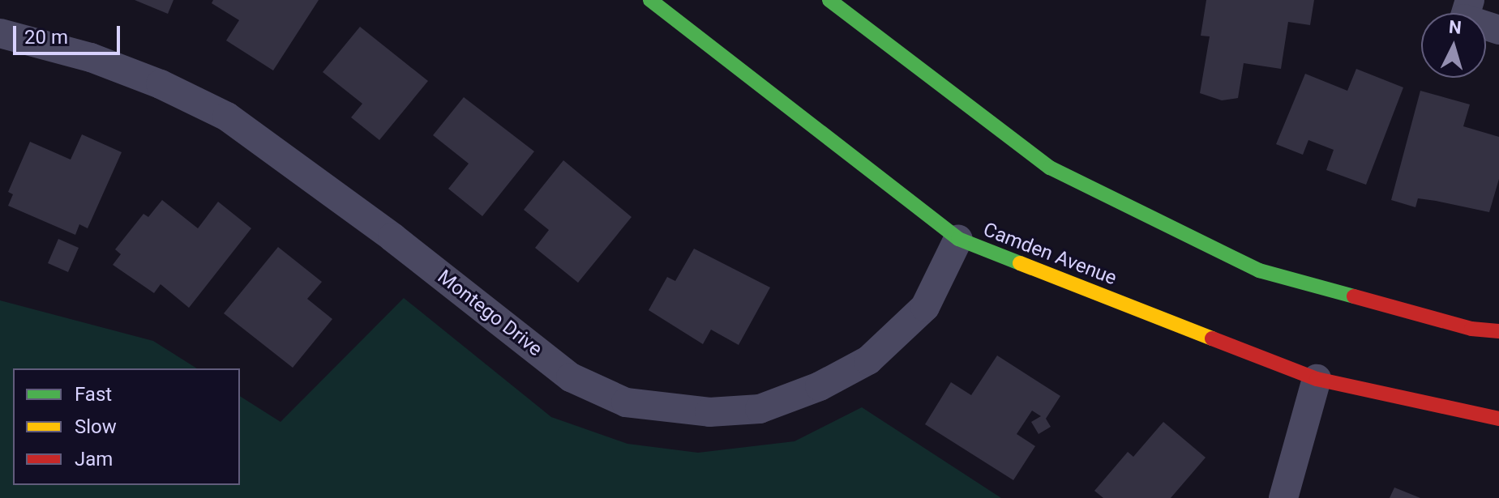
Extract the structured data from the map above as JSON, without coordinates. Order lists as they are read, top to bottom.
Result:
{
  "streets": {
    "main road": ["Camden Avenue"],
    "street": ["Montego Drive"]
  },
  "crossings": [
    ["Camden Avenue", "Montego Drive"]
  ],
  "legend": ["Fast", "Slow", "Jam"],
  "scale_bar": "20 m",
  "north": "top"
}
